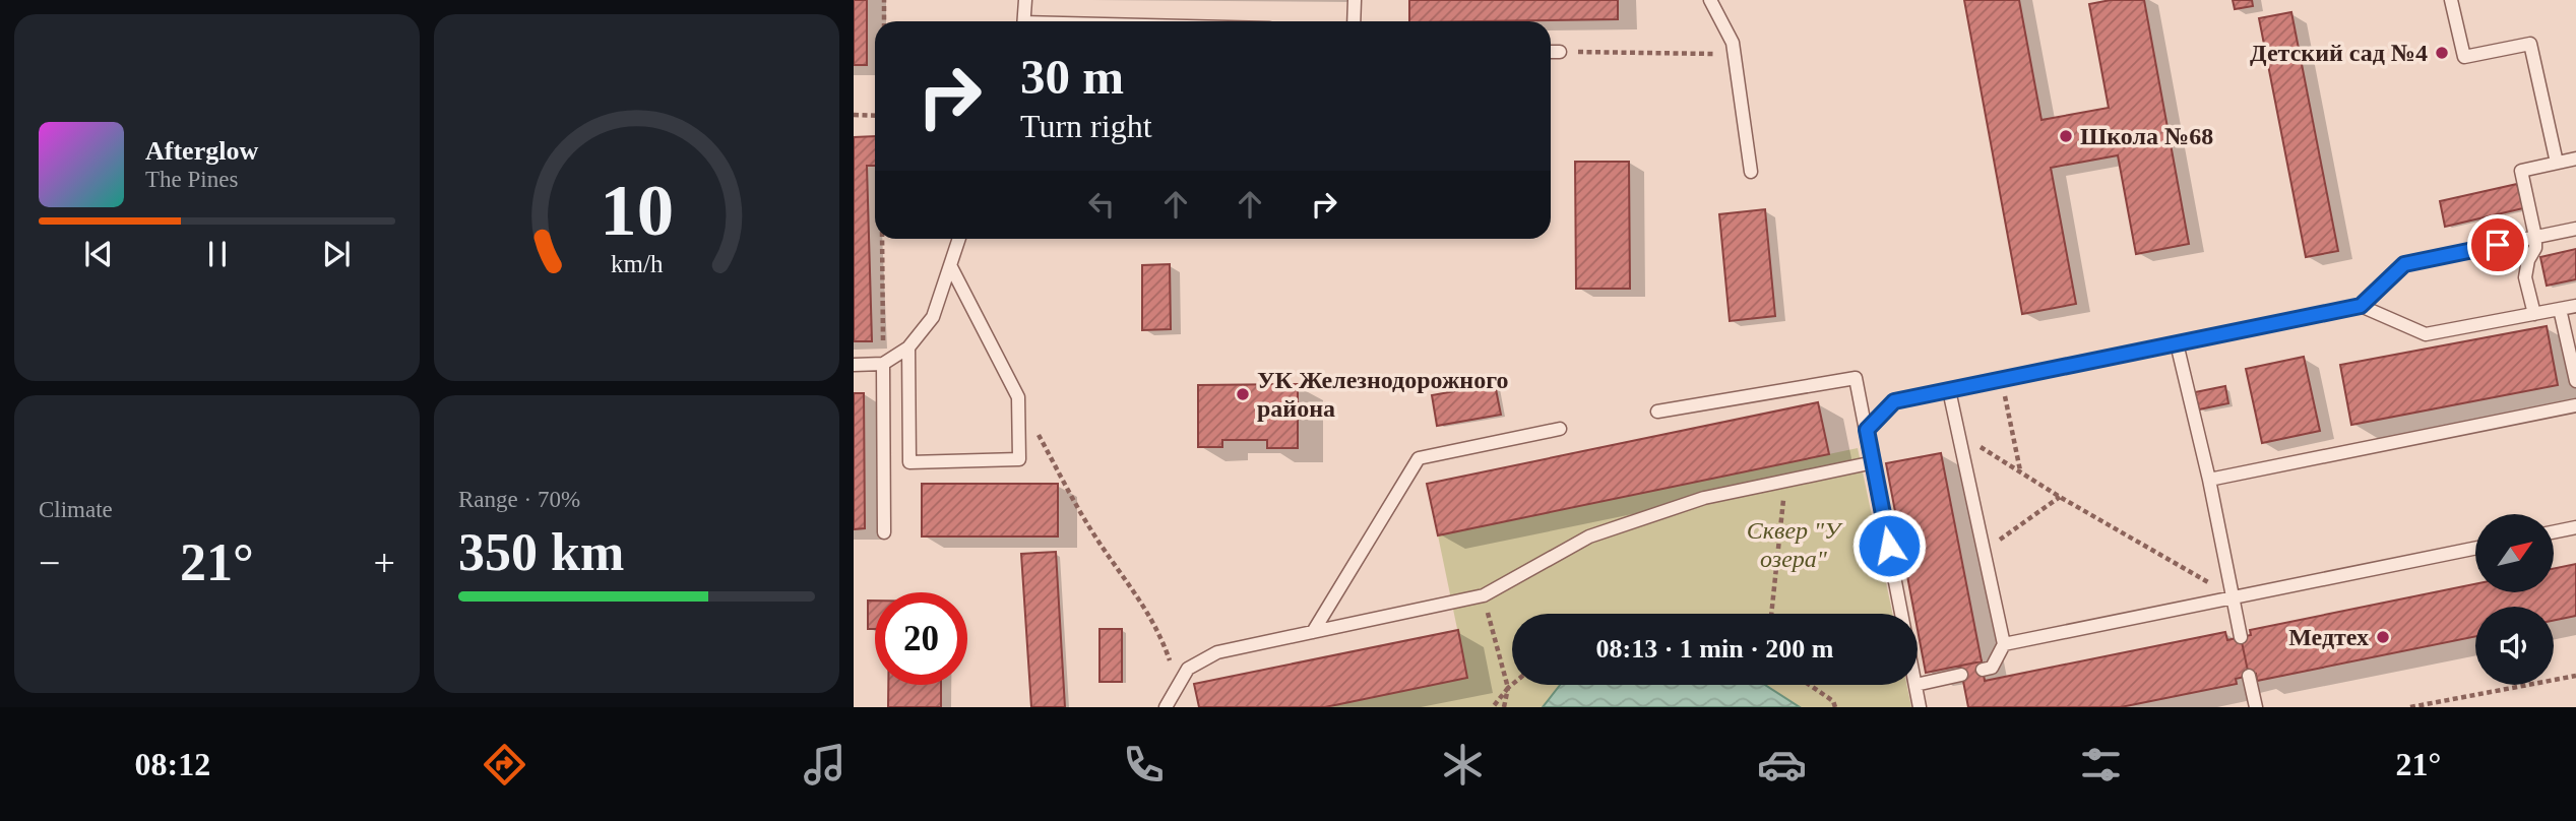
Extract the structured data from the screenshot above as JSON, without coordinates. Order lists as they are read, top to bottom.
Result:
{
  "parks": ["Сквер \"У озера\""],
  "places": [
    "Детский сад №4",
    "Школа №68",
    "УК Железнодорожного района",
    "Медтех"
  ],
  "north": "top right",
  "page": {
    "turn": ["30 m", "Turn right"],
    "song": ["Afterglow", "The Pines"],
    "tile": [
      "Climate",
      ["Range · 70%", "350 km"]
    ],
    "heat": ["−", "21°", "+"],
    "limit": "20",
    "trip": "08:13 · 1 min · 200 m",
    "tabs": ["08:12", "21°"],
    "gauge": ["10", "km/h"]
  }
}
